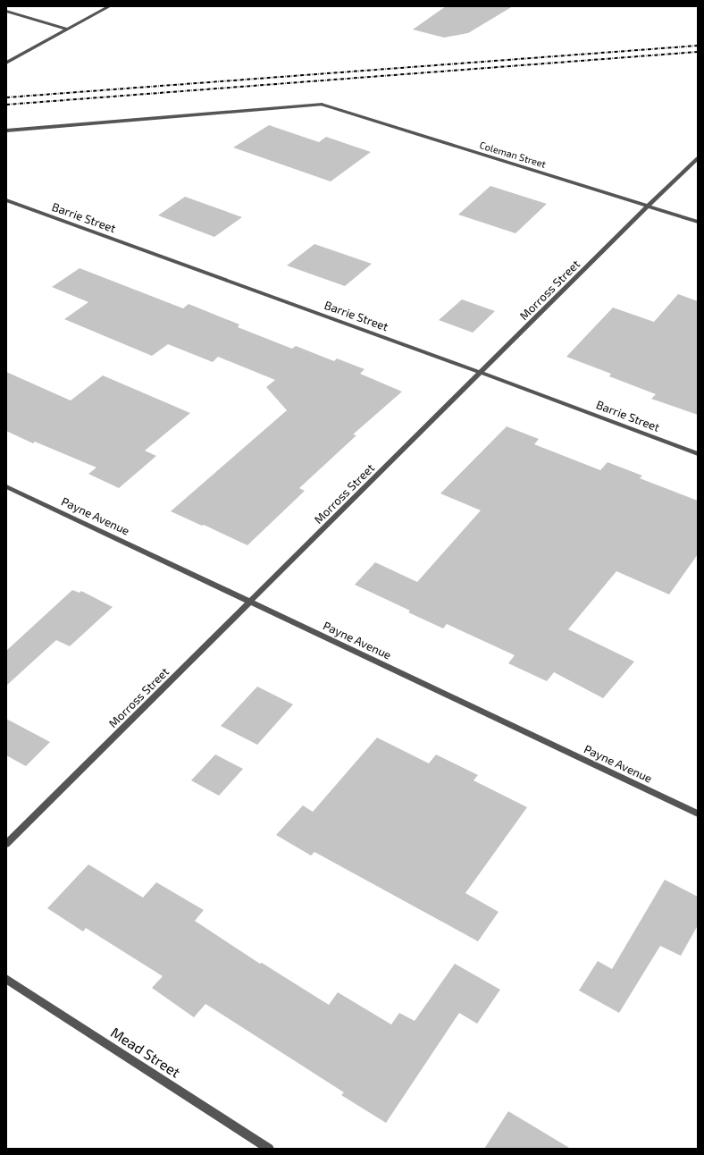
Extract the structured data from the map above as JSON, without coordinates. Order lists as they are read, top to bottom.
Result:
{
  "streets": {
    "street": [
      "Coleman Street",
      "Barrie Street",
      "Morross Street",
      "Payne Avenue",
      "Mead Street"
    ]
  },
  "crossings": [
    ["Coleman Street", "Morross Street"],
    ["Barrie Street", "Morross Street"],
    ["Morross Street", "Payne Avenue"]
  ]
}
